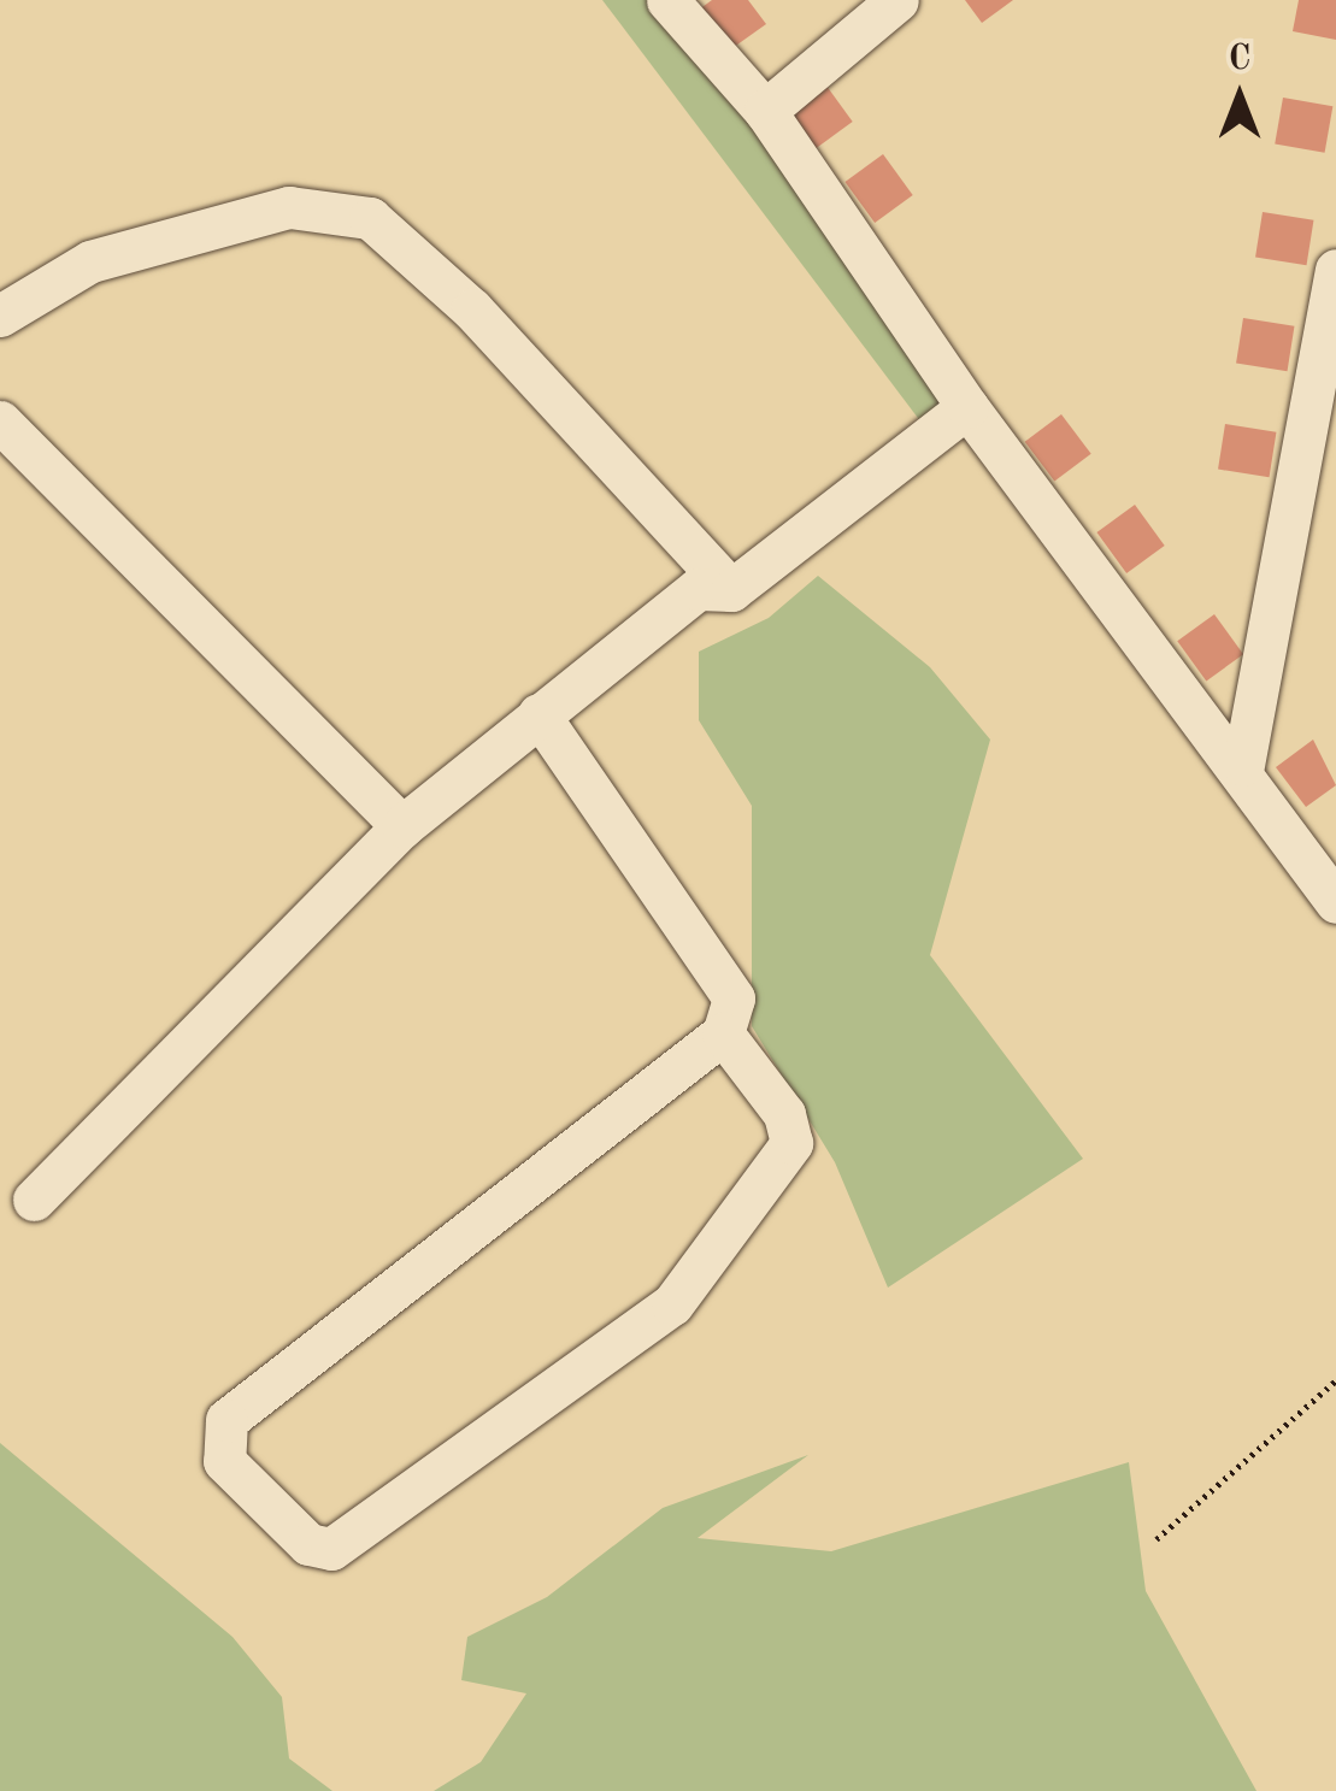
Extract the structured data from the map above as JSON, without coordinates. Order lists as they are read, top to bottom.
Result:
{
  "north": "top"
}
